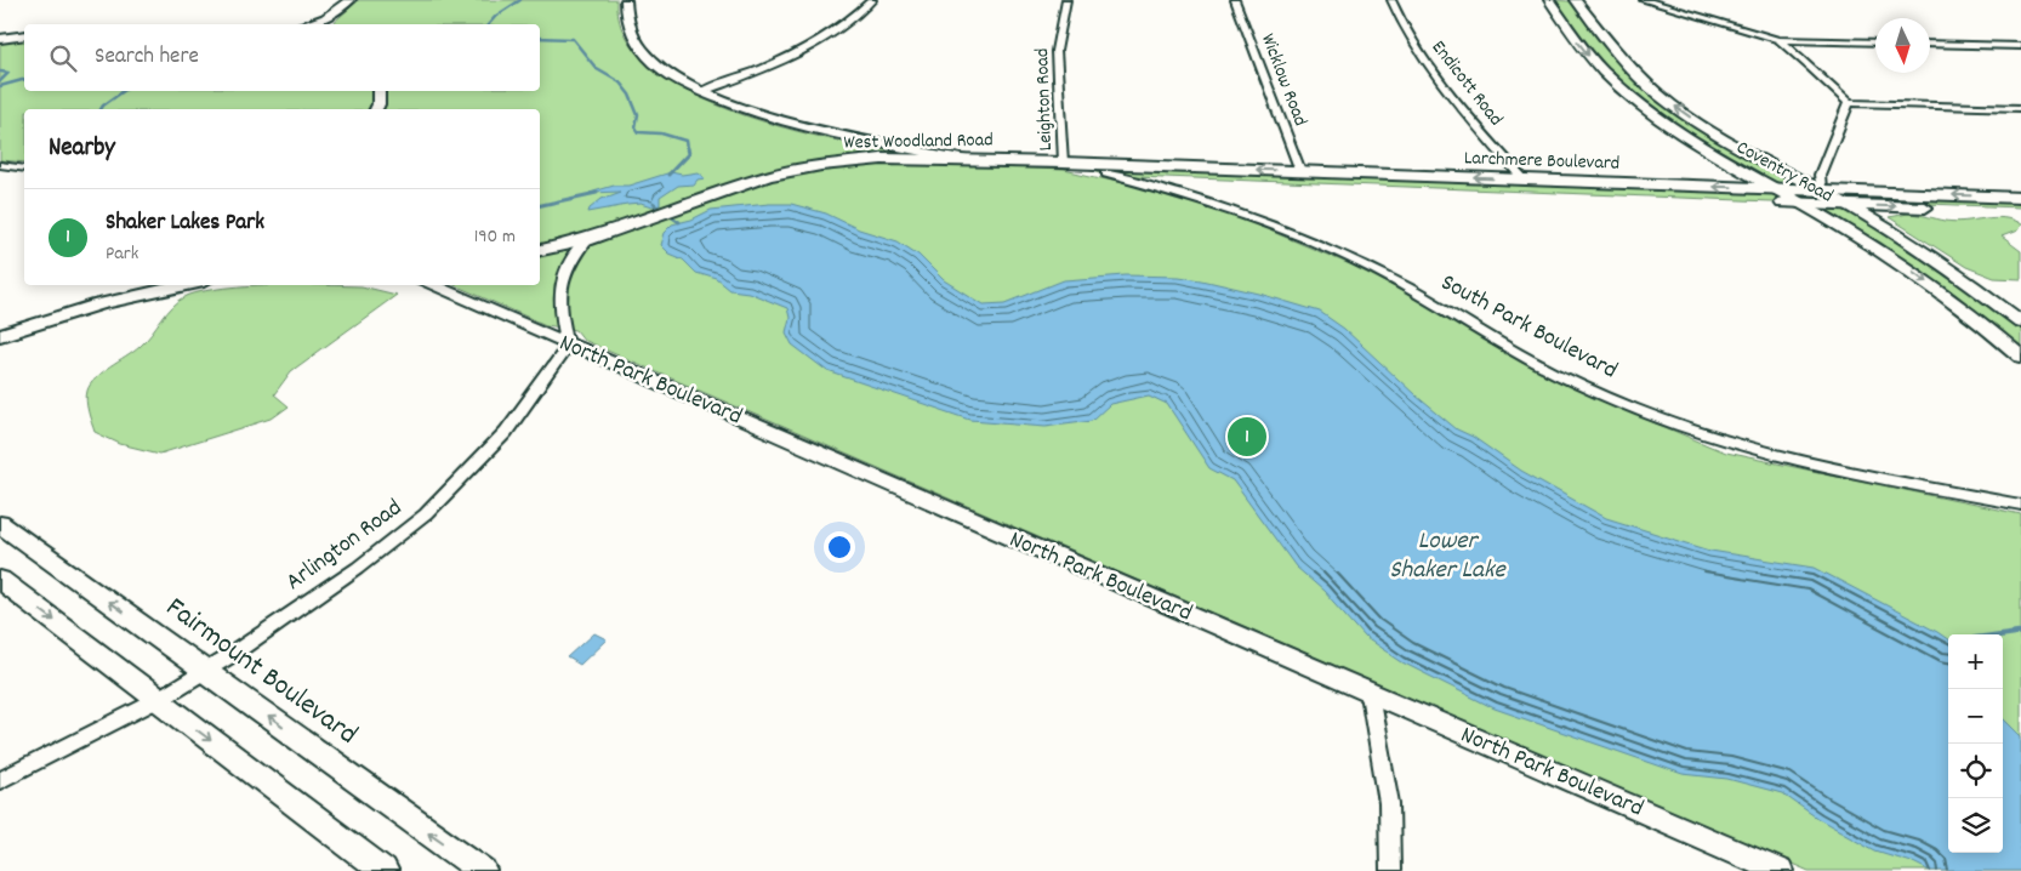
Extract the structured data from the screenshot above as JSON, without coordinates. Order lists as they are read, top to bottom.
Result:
{
  "streets": {
    "main road": [
      "West Woodland Road",
      "Larchmere Boulevard",
      "South Park Boulevard",
      "Fairmount Boulevard"
    ],
    "street": [
      "Wicklow Road",
      "Endicott Road",
      "Leighton Road",
      "Coventry Road",
      "North Park Boulevard",
      "Arlington Road"
    ]
  },
  "crossings": [
    ["Wicklow Road", "Larchmere Boulevard"],
    ["Endicott Road", "Larchmere Boulevard"],
    ["Leighton Road", "West Woodland Road"],
    ["Leighton Road", "Larchmere Boulevard"],
    ["Leighton Road", "South Park Boulevard"],
    ["West Woodland Road", "Larchmere Boulevard"],
    ["West Woodland Road", "South Park Boulevard"],
    ["Larchmere Boulevard", "Coventry Road"],
    ["Larchmere Boulevard", "South Park Boulevard"],
    ["North Park Boulevard", "Arlington Road"],
    ["Arlington Road", "Fairmount Boulevard"]
  ],
  "water": ["Lower Shaker Lake"],
  "north": "bottom",
  "page": {
    "search": "Search here",
    "heading": "Nearby",
    "list": [
      {
        "mark": "1",
        "name": "Shaker Lakes Park",
        "note": "Park",
        "value": "190 m"
      }
    ],
    "pins": "1",
    "map_buttons": ["+", "−"]
  }
}
